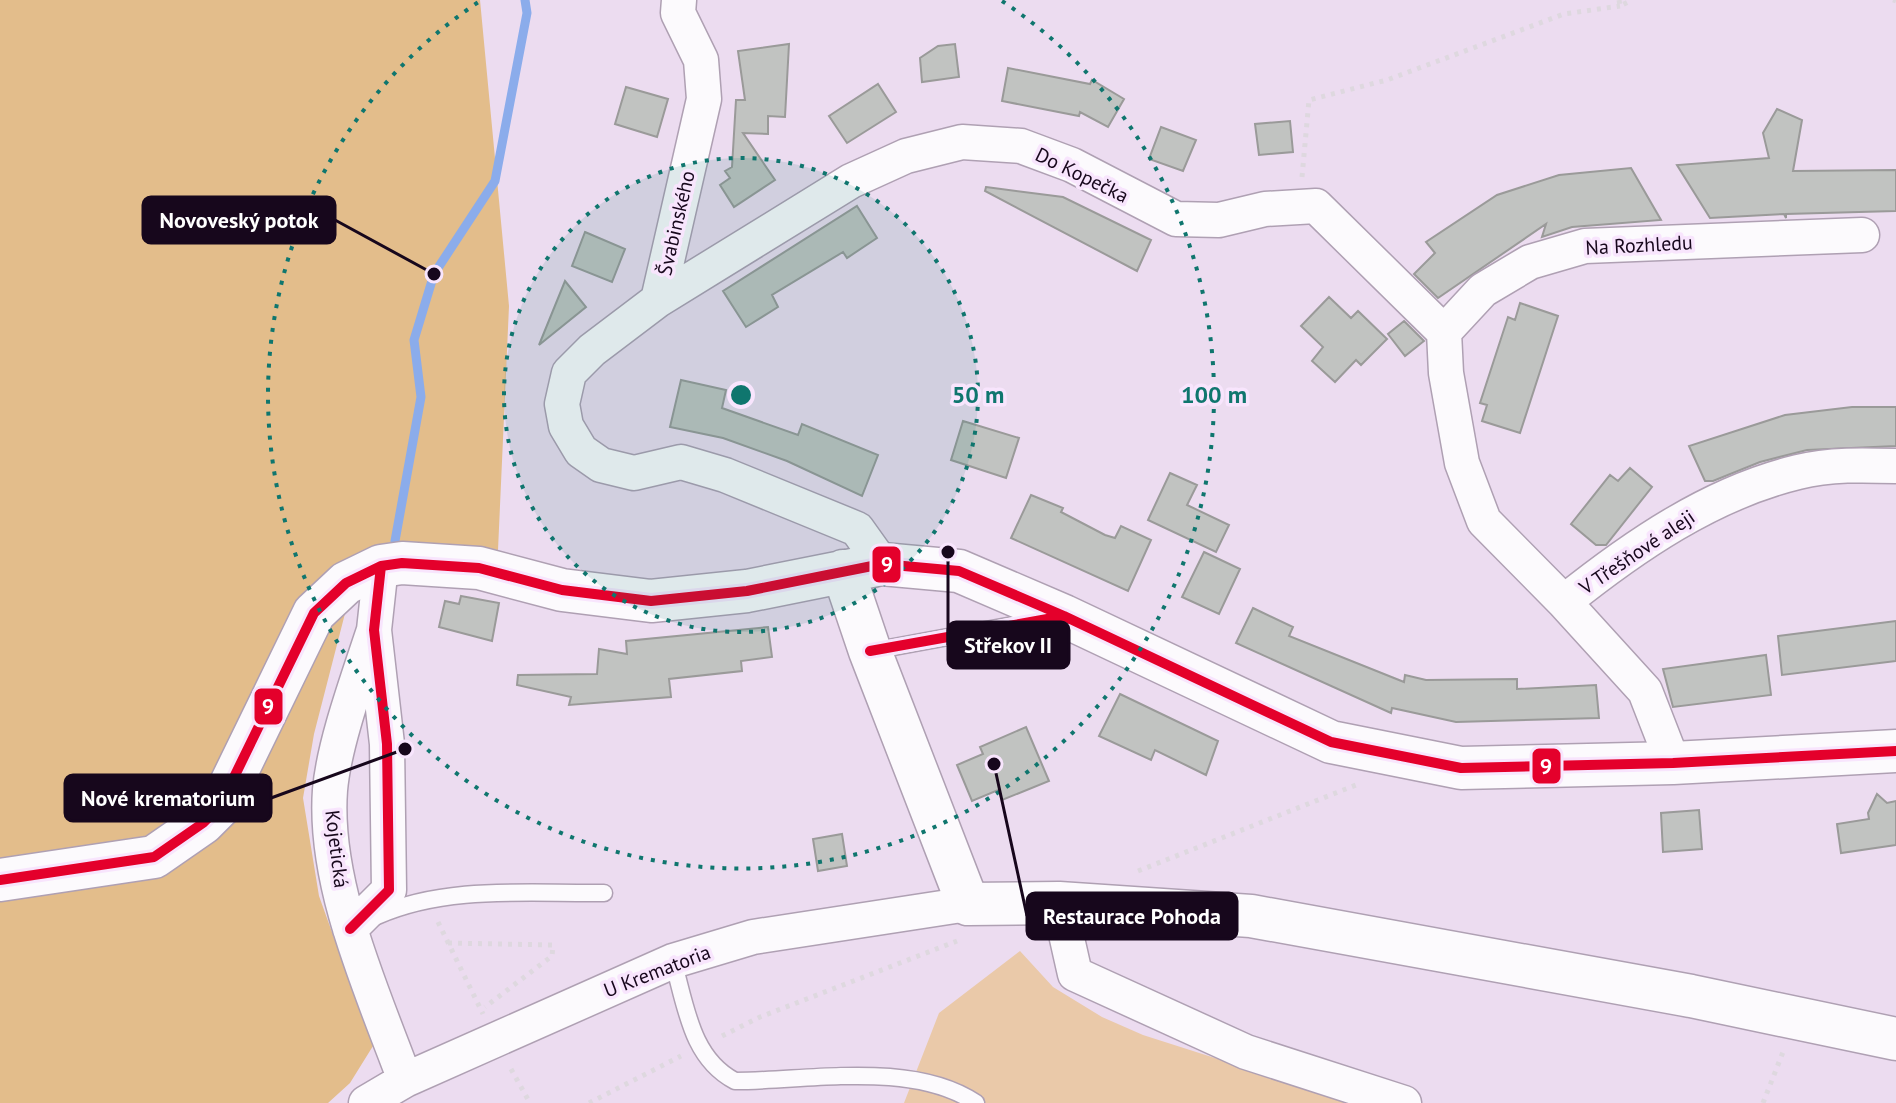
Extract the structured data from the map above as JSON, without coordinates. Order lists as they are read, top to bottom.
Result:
{
  "streets": {
    "street": [
      "Do Kopečka",
      "Švabinského",
      "Na Rozhledu",
      "V Třešňové aleji",
      "Kojetická",
      "U Krematoria"
    ]
  },
  "crossings": [
    ["Do Kopečka", "Švabinského"],
    ["Do Kopečka", "Na Rozhledu"],
    ["Kojetická", "U Krematoria"]
  ],
  "places": [
    "Novoveský potok",
    "Střekov II",
    "Nové krematorium",
    "Restaurace Pohoda"
  ],
  "lines": ["transit line 9"],
  "rings": ["50 m", "100 m"]
}
